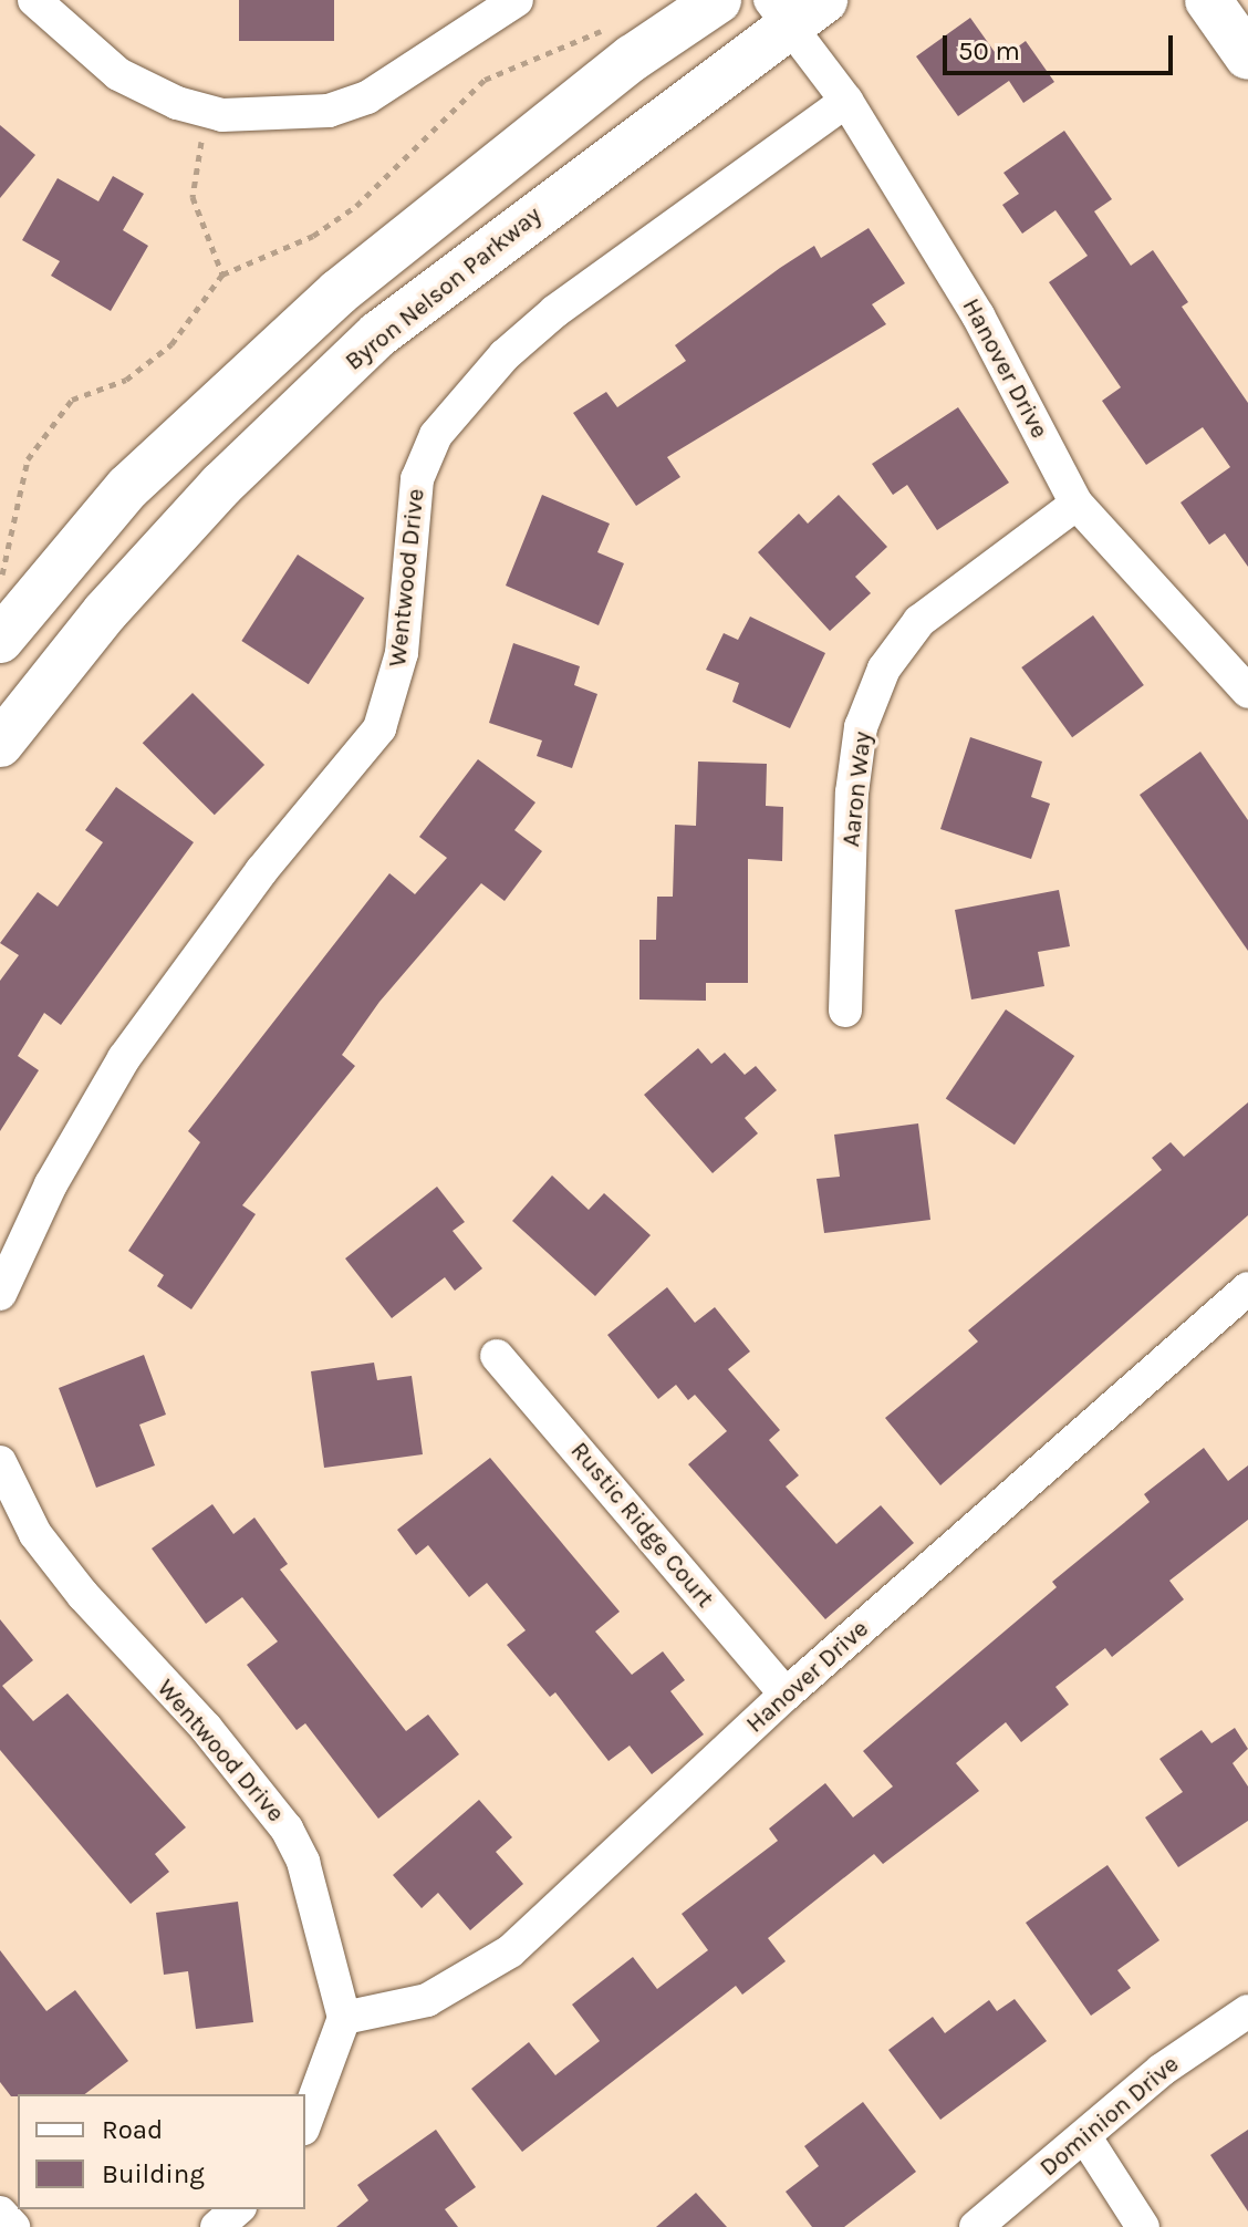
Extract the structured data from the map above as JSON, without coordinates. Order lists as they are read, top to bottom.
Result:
{
  "streets": {
    "street": [
      "Byron Nelson Parkway",
      "Hanover Drive",
      "Wentwood Drive",
      "Aaron Way",
      "Rustic Ridge Court",
      "Dominion Drive"
    ]
  },
  "crossings": [
    ["Byron Nelson Parkway", "Hanover Drive"],
    ["Hanover Drive", "Wentwood Drive"],
    ["Hanover Drive", "Aaron Way"],
    ["Hanover Drive", "Rustic Ridge Court"]
  ],
  "legend": ["Road", "Building"],
  "scale_bar": "50 m"
}
